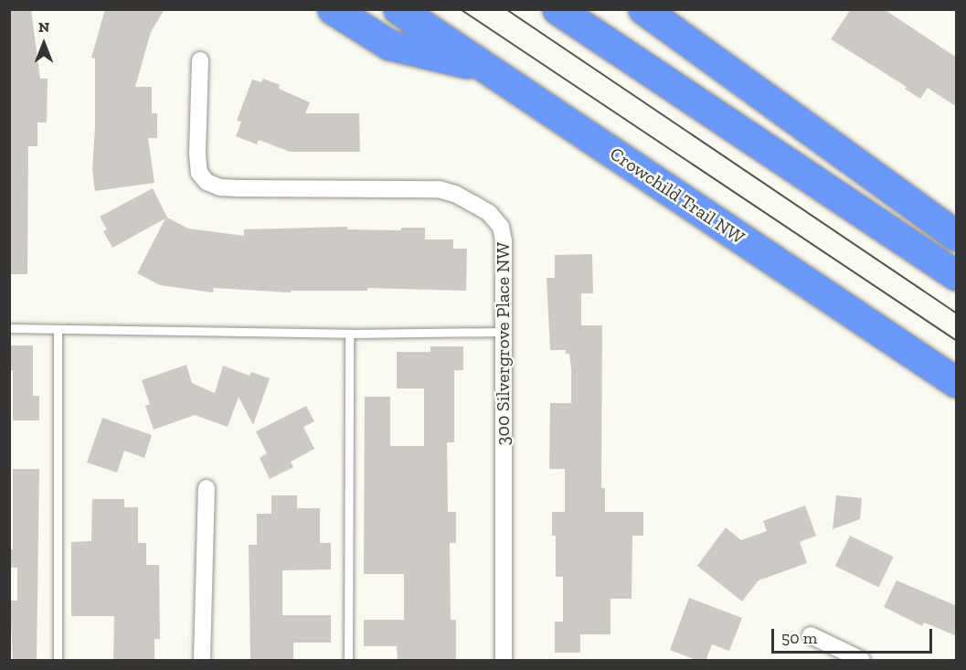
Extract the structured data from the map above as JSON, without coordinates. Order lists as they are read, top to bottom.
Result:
{
  "streets": {
    "highway": ["Crowchild Trail NW"],
    "street": ["300 Silvergrove Place NW"]
  },
  "scale_bar": "50 m",
  "north": "top"
}
